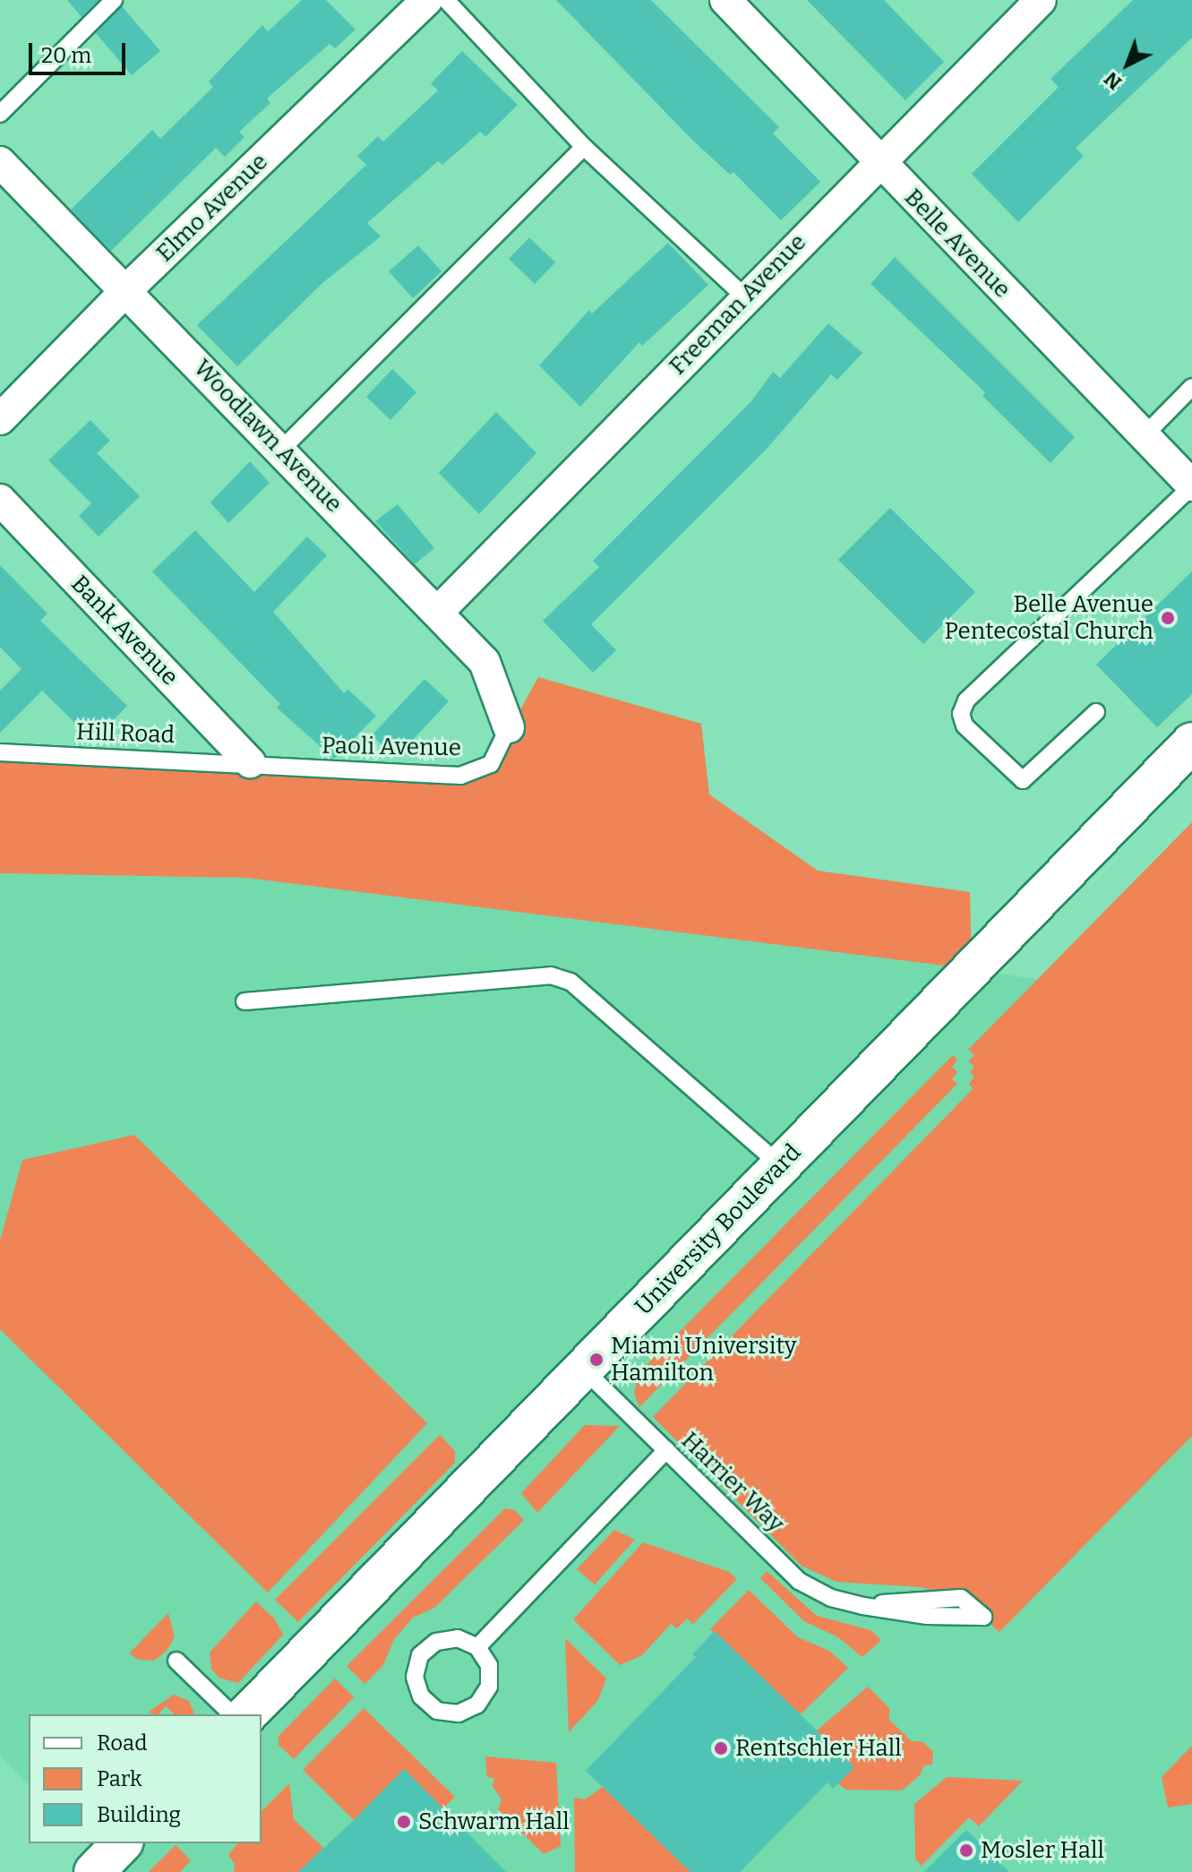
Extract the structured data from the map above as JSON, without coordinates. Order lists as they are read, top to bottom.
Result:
{
  "streets": {
    "street": [
      "Elmo Avenue",
      "Belle Avenue",
      "Freeman Avenue",
      "Woodlawn Avenue",
      "Bank Avenue",
      "University Boulevard"
    ],
    "lane": ["Hill Road", "Paoli Avenue", "Harrier Way"]
  },
  "crossings": [
    ["Elmo Avenue", "Woodlawn Avenue"],
    ["Belle Avenue", "Freeman Avenue"],
    ["Freeman Avenue", "Woodlawn Avenue"],
    ["Woodlawn Avenue", "Paoli Avenue"],
    ["Bank Avenue", "Hill Road"],
    ["Bank Avenue", "Paoli Avenue"],
    ["Hill Road", "Paoli Avenue"],
    ["University Boulevard", "Harrier Way"]
  ],
  "places": [
    "Belle Avenue Pentecostal Church",
    "Miami University Hamilton",
    "Rentschler Hall",
    "Schwarm Hall",
    "Mosler Hall"
  ],
  "legend": ["Road", "Park", "Building"],
  "scale_bar": "20 m",
  "north": "bottom left"
}
